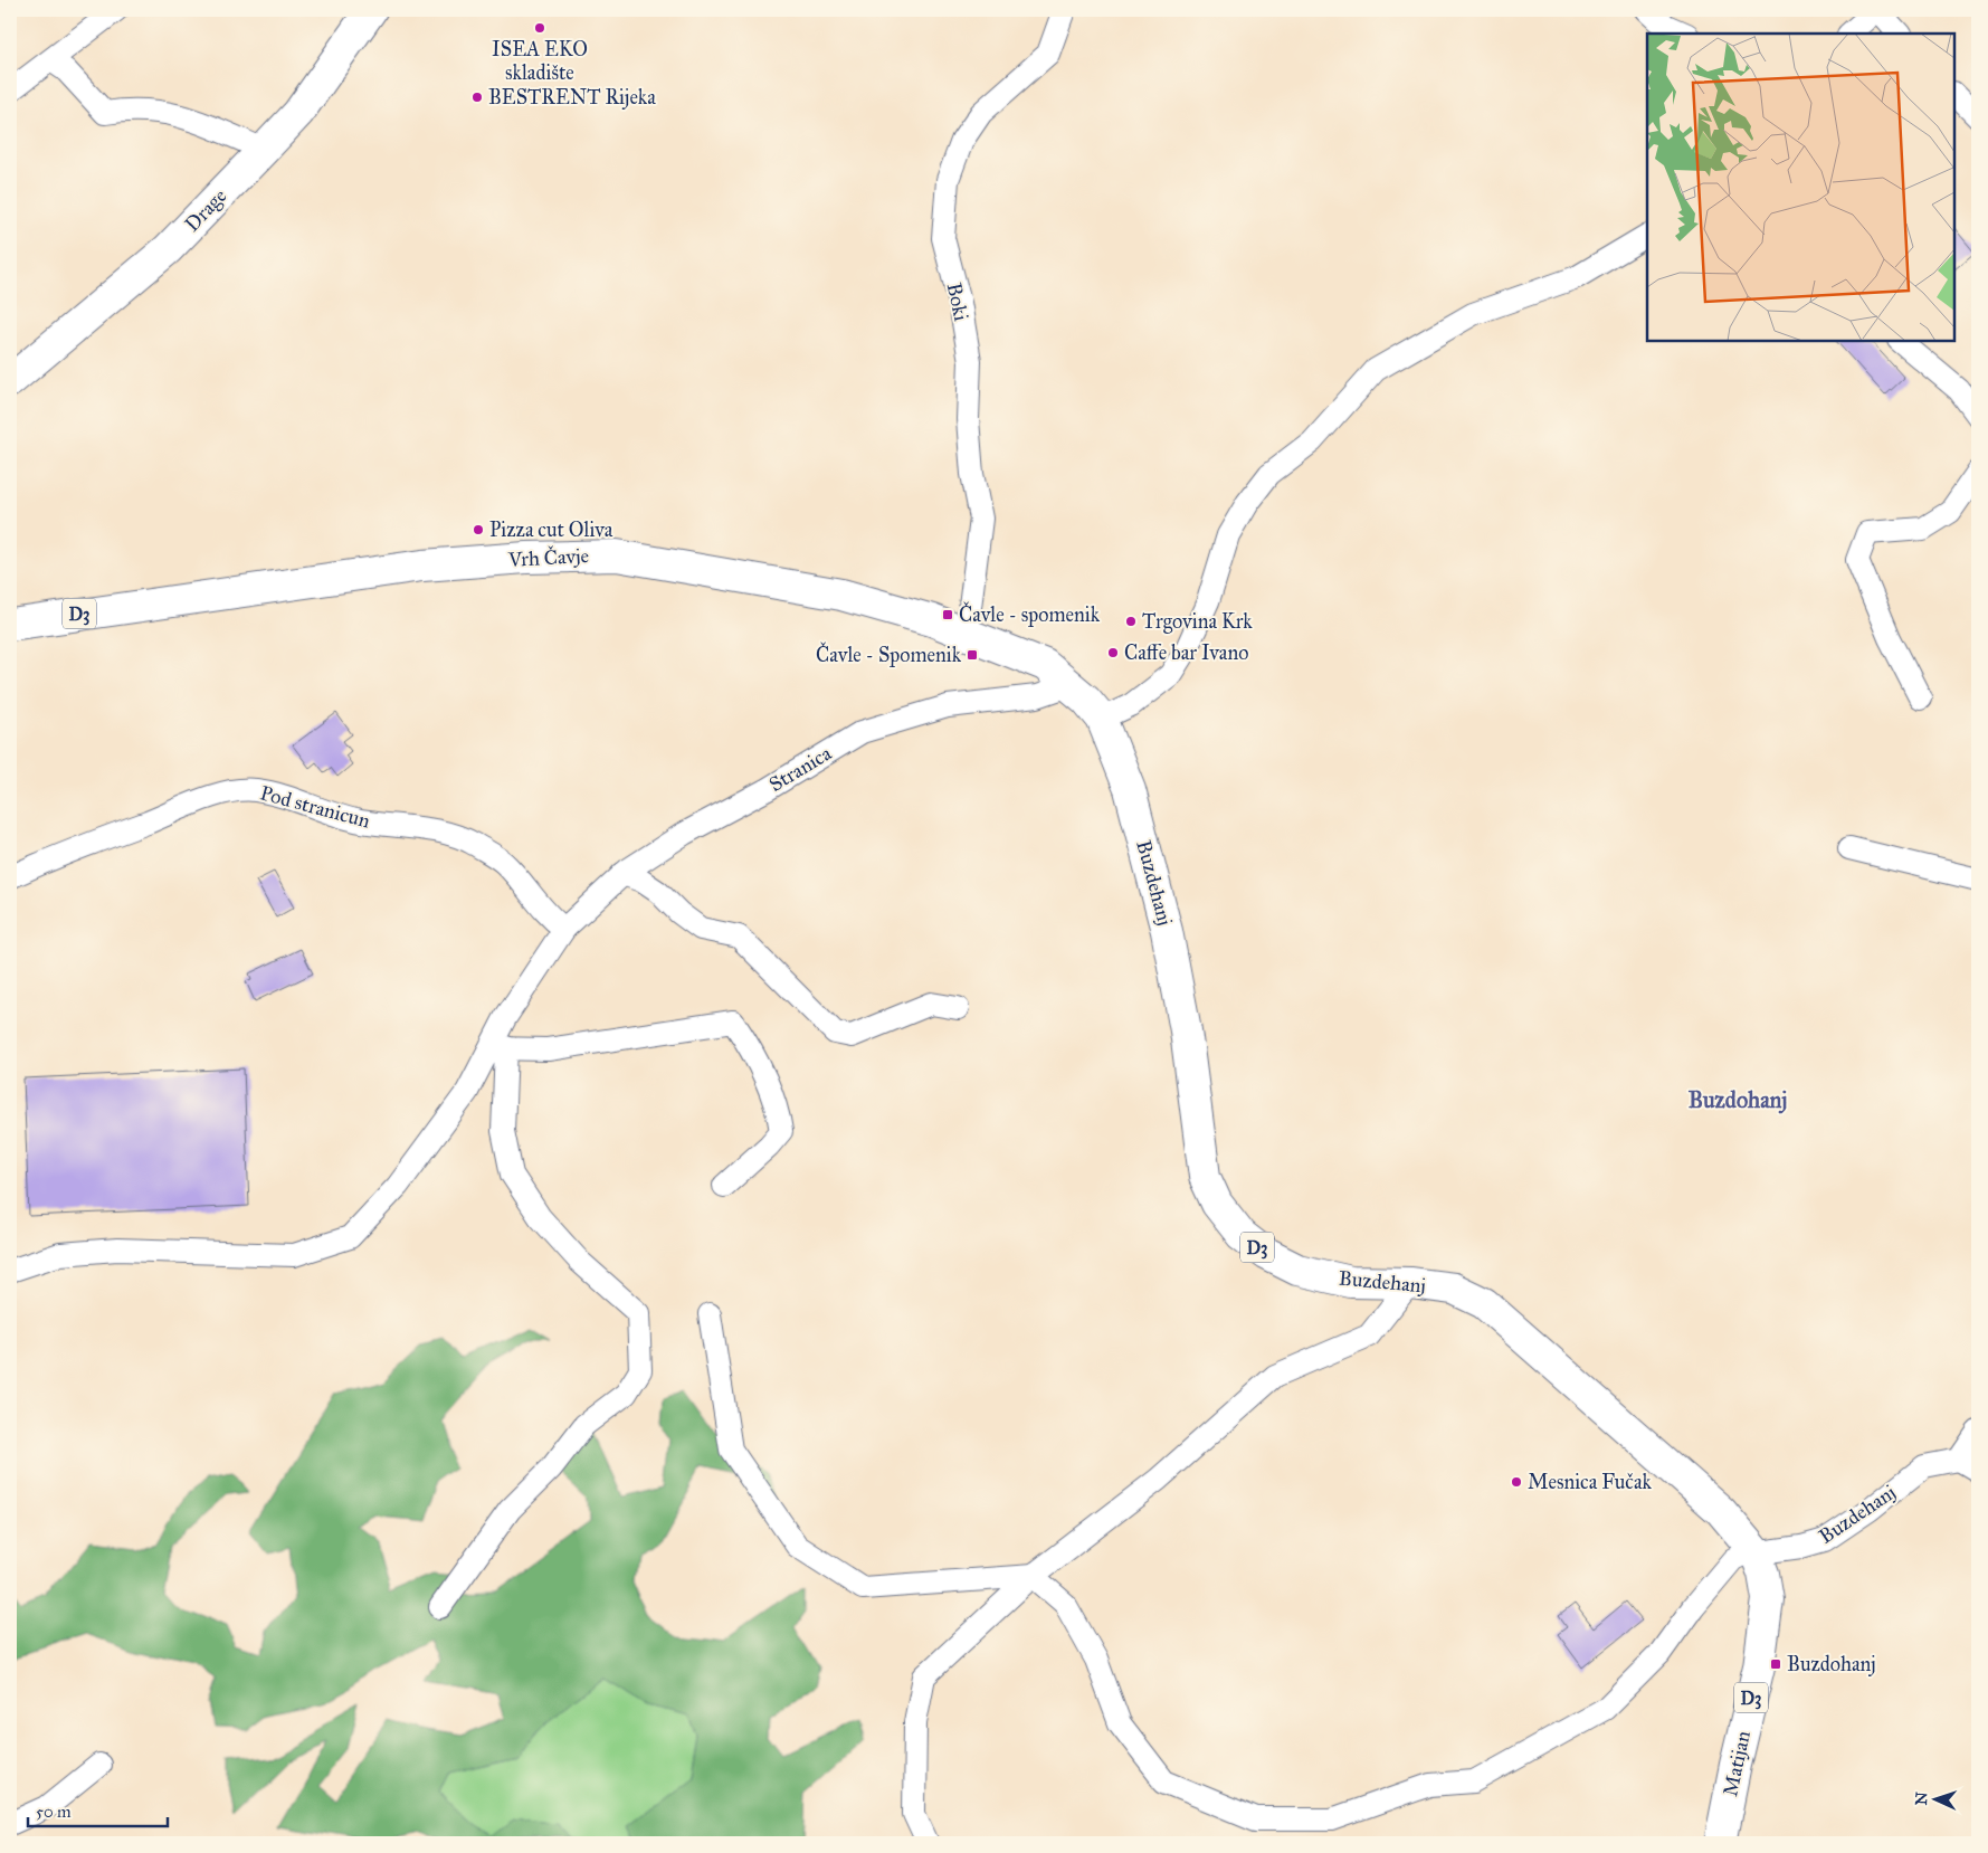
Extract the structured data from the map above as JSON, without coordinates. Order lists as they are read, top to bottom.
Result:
{
  "streets": {
    "main road": [
      "Drage",
      "Vrh Čavje",
      "D3",
      "Buzdehanj",
      "Matijan"
    ],
    "street": ["Boki", "Stranica", "Pod stranicun"]
  },
  "crossings": [
    ["Boki", "Vrh Čavje"],
    ["Vrh Čavje", "Stranica"],
    ["Vrh Čavje", "Buzdehanj"],
    ["Stranica", "Pod stranicun"],
    ["Stranica", "Buzdehanj"],
    ["Buzdehanj", "Matijan"]
  ],
  "districts": ["Buzdohanj"],
  "places": {
    "other": [
      "ISEA EKO skladište",
      "BESTRENT Rijeka",
      "Pizza cut Oliva",
      "Trgovina Krk",
      "Caffe bar Ivano",
      "Mesnica Fučak"
    ],
    "transit": ["Čavle - spomenik", "Čavle - Spomenik", "Buzdohanj"]
  },
  "scale_bar": "50 m",
  "north": "left"
}
